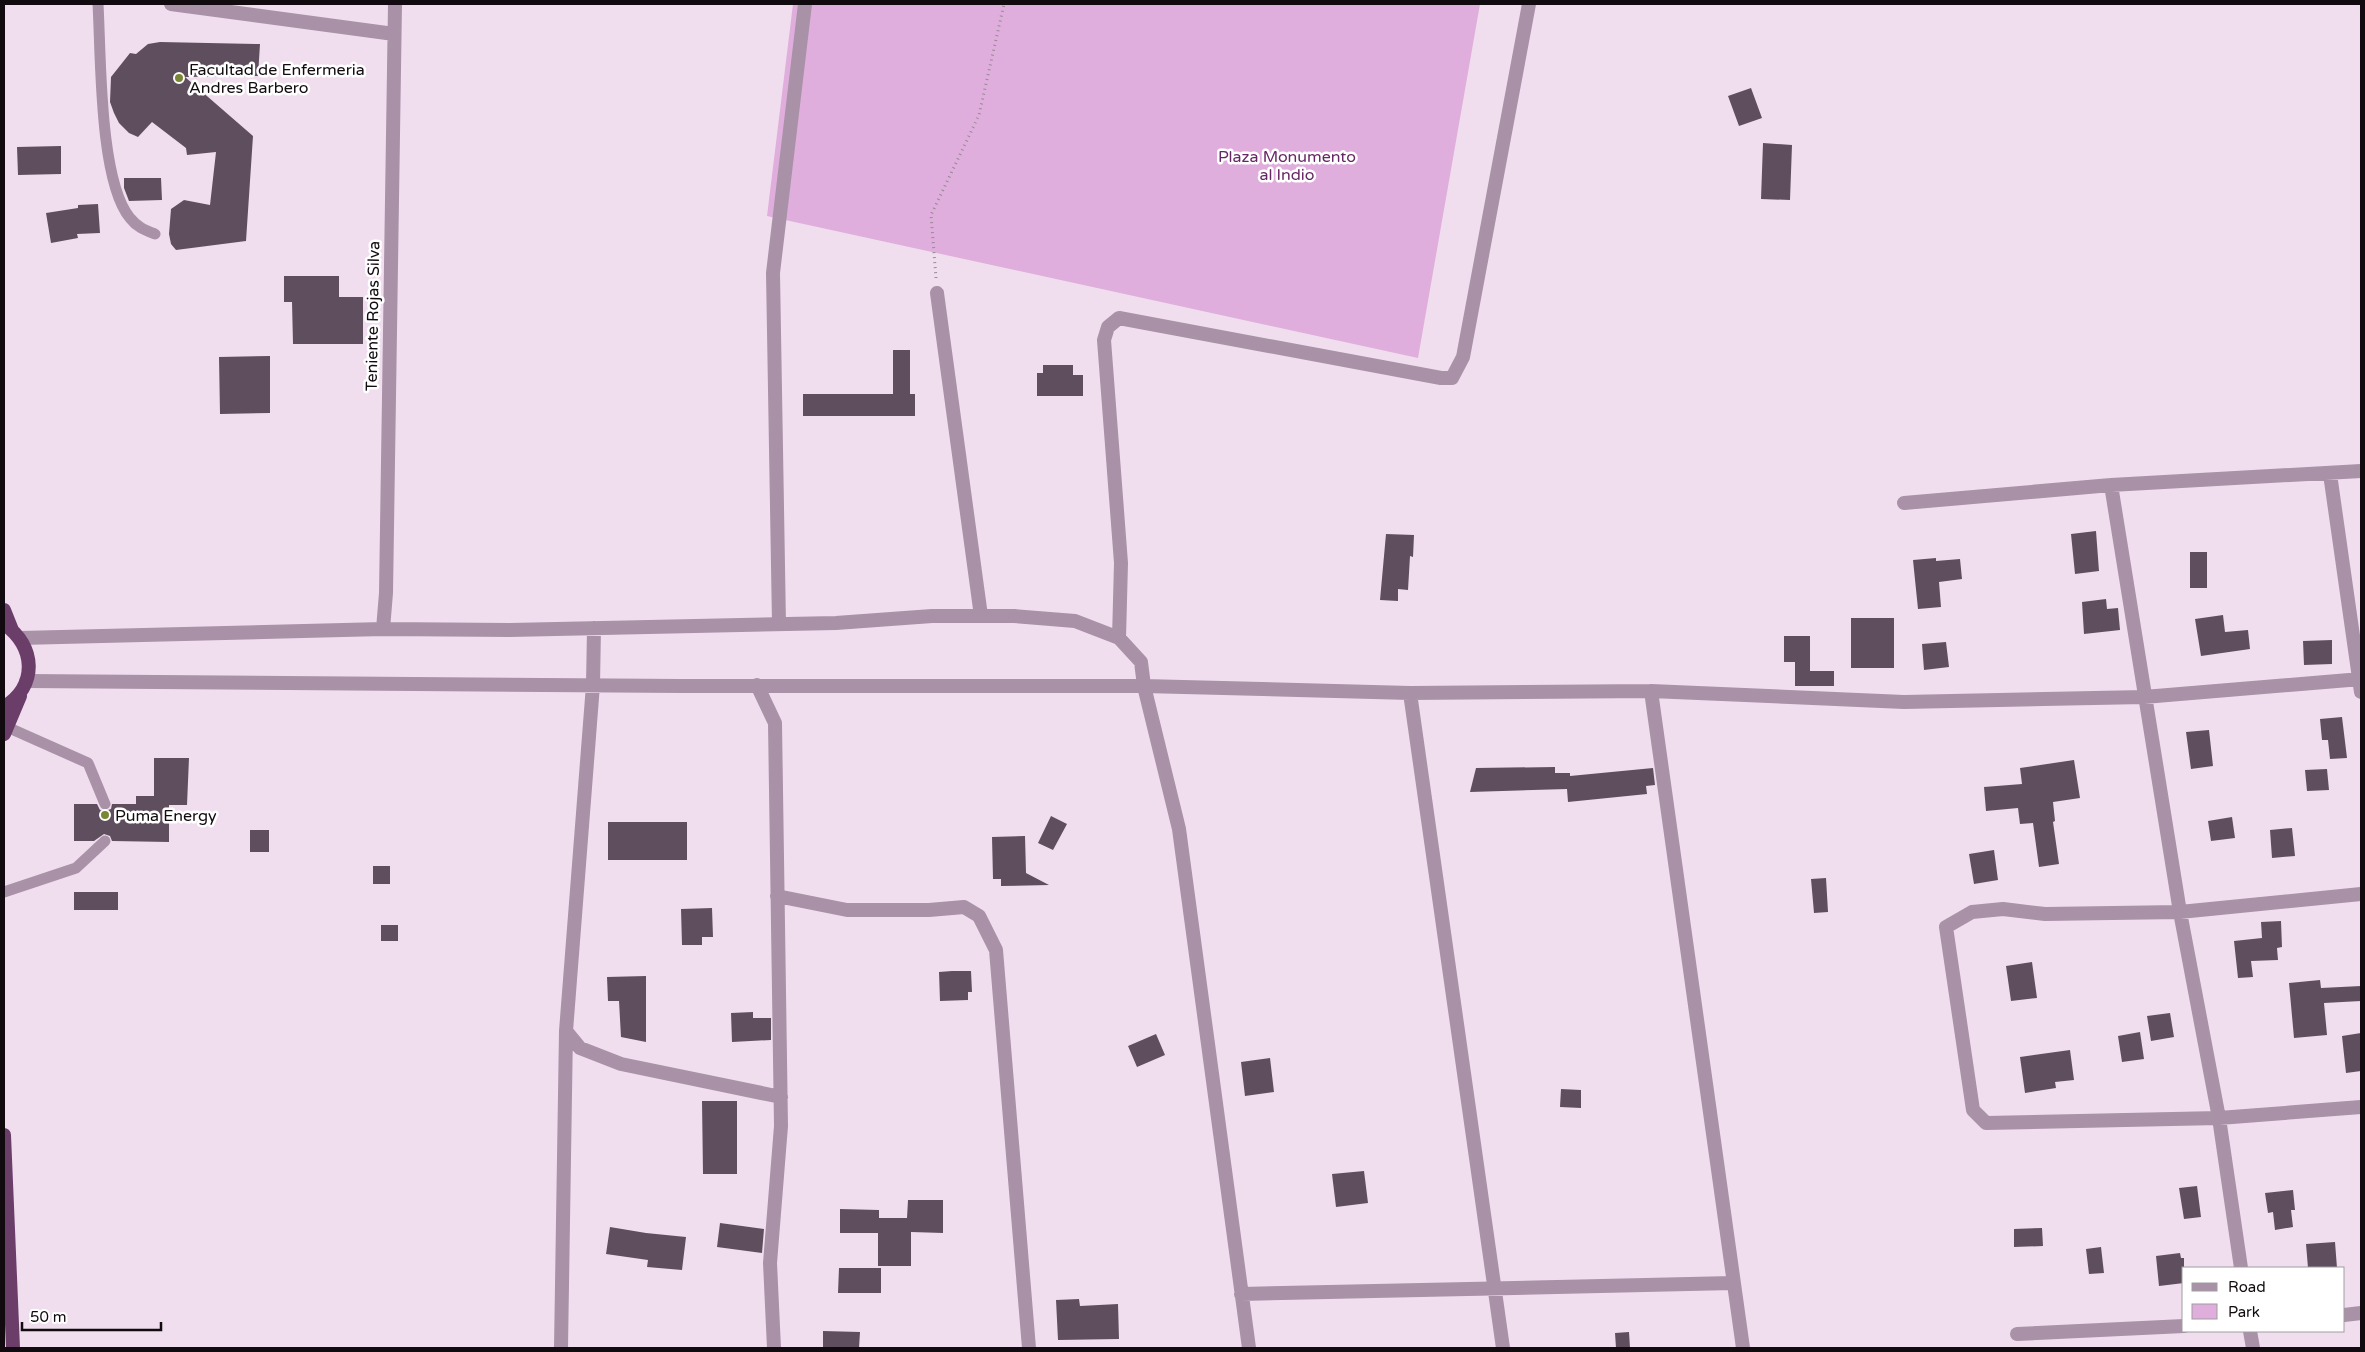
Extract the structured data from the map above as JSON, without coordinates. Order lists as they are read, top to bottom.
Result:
{
  "streets": {
    "street": ["Teniente Rojas Silva"]
  },
  "parks": ["Plaza Monumento al Indio"],
  "places": ["Facultad de Enfermeria Andres Barbero", "Puma Energy"],
  "legend": ["Road", "Park"],
  "scale_bar": "50 m"
}
